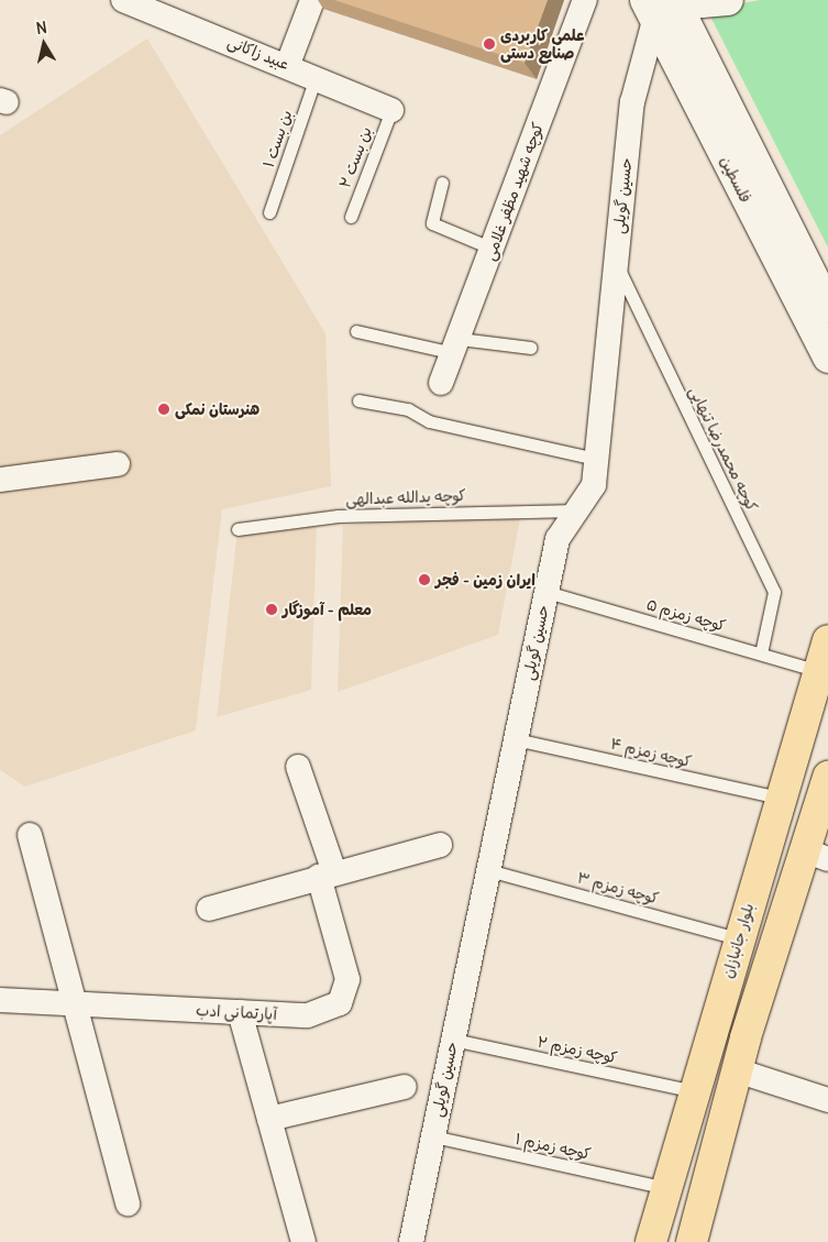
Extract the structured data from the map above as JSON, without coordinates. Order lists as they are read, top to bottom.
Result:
{
  "streets": {
    "main road": ["بلوار جانبازان"],
    "street": [
      "عبید زاکانی",
      "فلسطین",
      "کوچه شهید مظفر غلامی",
      "حسین گویلی",
      "آپارتمانی ادب"
    ],
    "lane": [
      "بن بست ۱",
      "بن بست ۲",
      "کوچه محمدرضا تنهایی",
      "کوچه یدالله عبدالهی",
      "کوچه زمزم ۵",
      "کوچه زمزم ۴",
      "کوچه زمزم ۳",
      "کوچه زمزم ۲",
      "کوچه زمزم ۱"
    ]
  },
  "crossings": [
    ["عبید زاکانی", "بن بست ۱"],
    ["عبید زاکانی", "بن بست ۲"],
    ["فلسطین", "حسین گویلی"],
    ["حسین گویلی", "کوچه محمدرضا تنهایی"],
    ["حسین گویلی", "کوچه یدالله عبدالهی"],
    ["حسین گویلی", "کوچه زمزم ۵"],
    ["حسین گویلی", "کوچه زمزم ۴"],
    ["حسین گویلی", "کوچه زمزم ۳"],
    ["حسین گویلی", "کوچه زمزم ۲"],
    ["حسین گویلی", "کوچه زمزم ۱"],
    ["کوچه محمدرضا تنهایی", "کوچه زمزم ۵"],
    ["کوچه زمزم ۵", "بلوار جانبازان"],
    ["کوچه زمزم ۴", "بلوار جانبازان"],
    ["کوچه زمزم ۳", "بلوار جانبازان"],
    ["بلوار جانبازان", "کوچه زمزم ۲"],
    ["بلوار جانبازان", "کوچه زمزم ۱"]
  ],
  "places": [
    "علمی کاربردی صنایع دستی",
    "هنرستان نمکی",
    "ایران زمین - فجر",
    "معلم - آموزگار"
  ],
  "north": "top"
}
